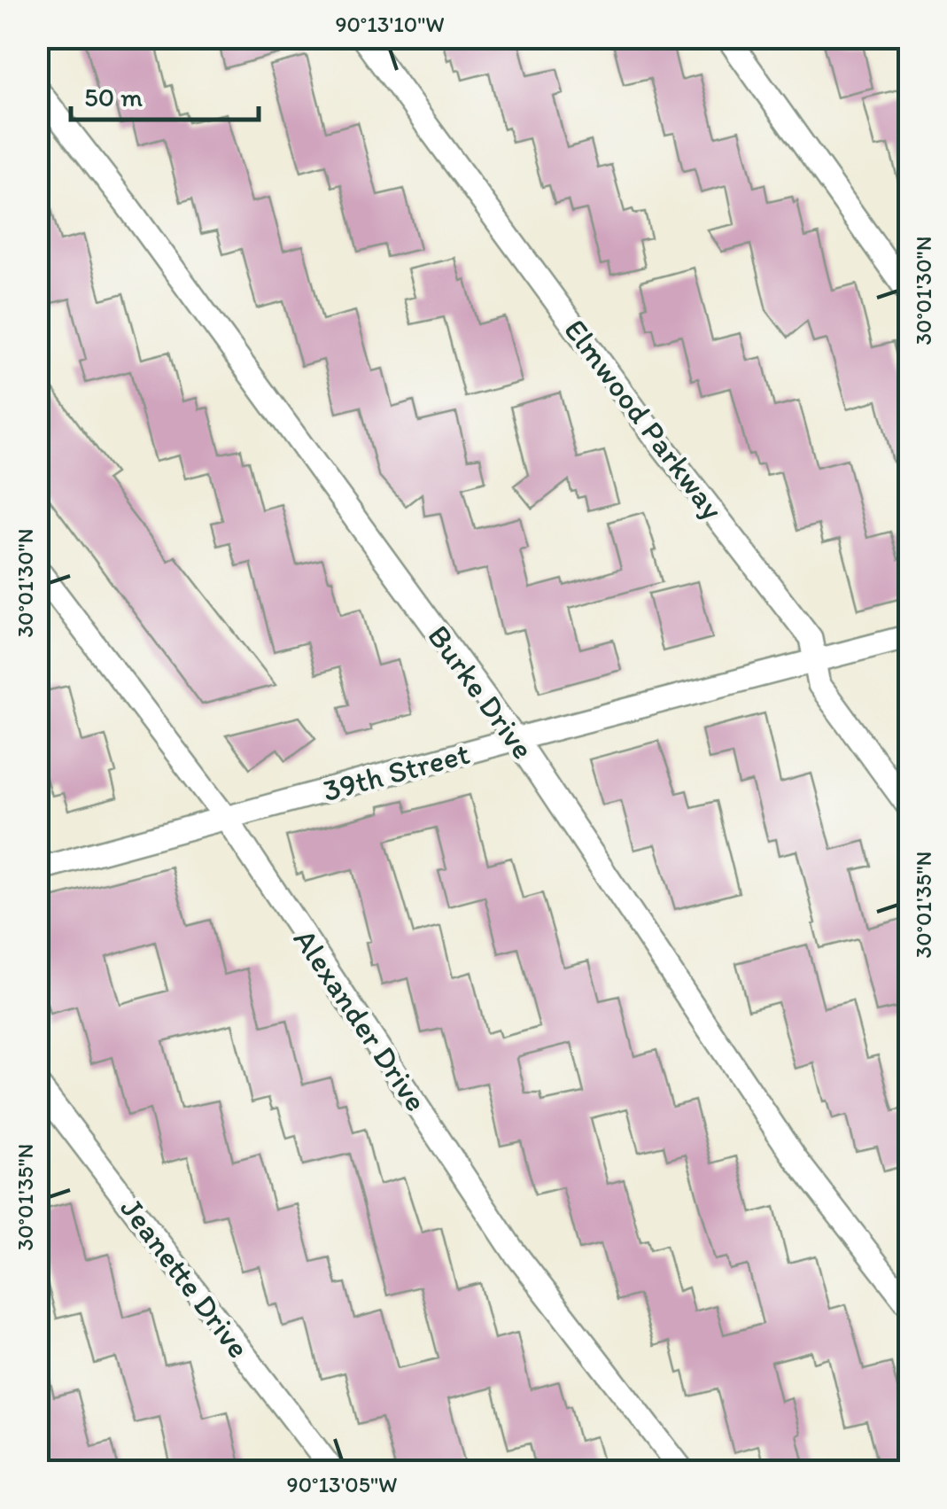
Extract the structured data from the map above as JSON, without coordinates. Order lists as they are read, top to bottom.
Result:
{
  "streets": {
    "street": [
      "Elmwood Parkway",
      "Burke Drive",
      "39th Street",
      "Alexander Drive",
      "Jeanette Drive"
    ]
  },
  "crossings": [
    ["Elmwood Parkway", "39th Street"],
    ["Burke Drive", "39th Street"],
    ["39th Street", "Alexander Drive"]
  ],
  "scale_bar": "50 m",
  "coordinates": [
    "90°13'10\"W",
    "30°01'30\"N",
    "30°01'35\"N",
    "90°13'05\"W"
  ]
}
